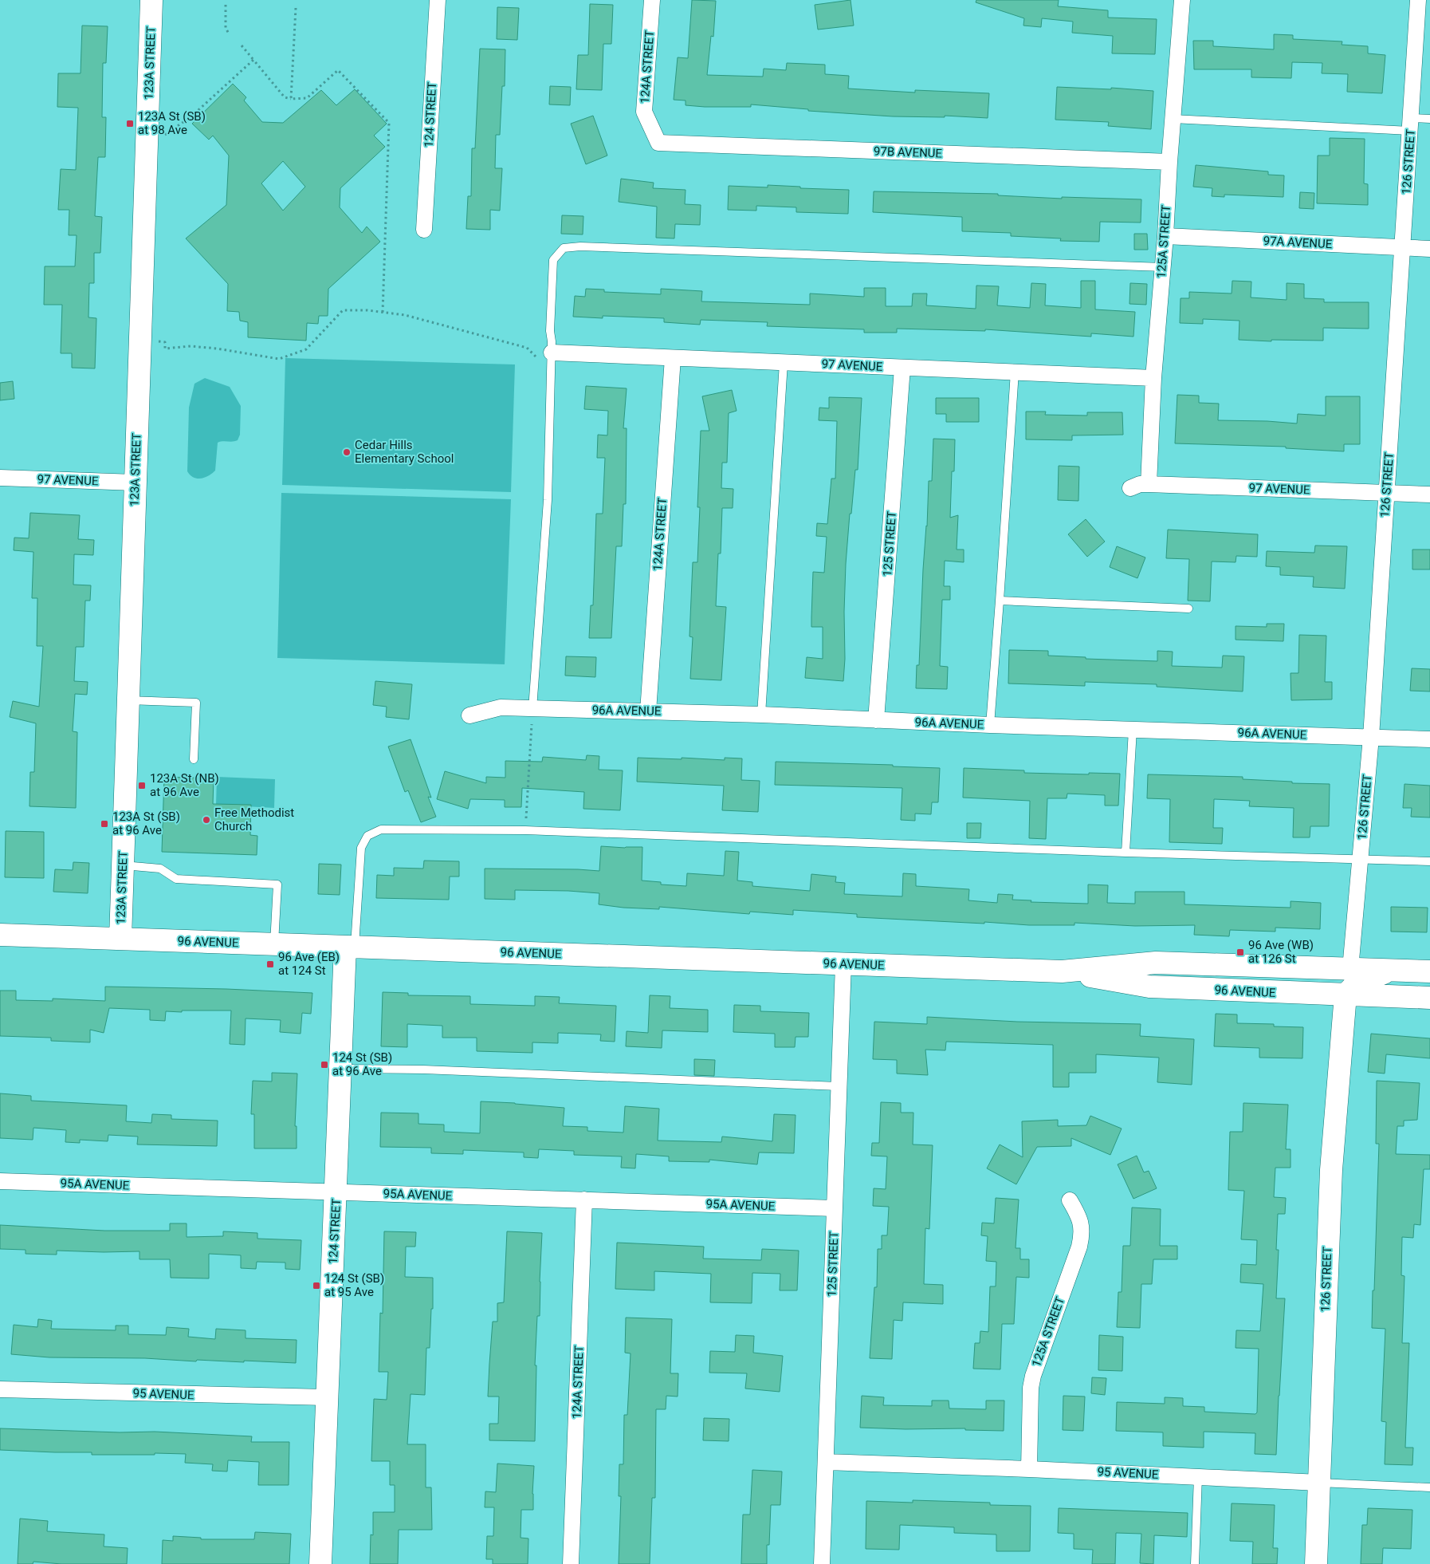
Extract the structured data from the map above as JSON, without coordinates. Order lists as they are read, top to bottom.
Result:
{
  "streets": {
    "street": [
      "123A STREET",
      "124A STREET",
      "124 STREET",
      "97B AVENUE",
      "126 STREET",
      "125A STREET",
      "97A AVENUE",
      "97 AVENUE",
      "125 STREET",
      "96A AVENUE",
      "96 AVENUE",
      "95A AVENUE",
      "95 AVENUE"
    ]
  },
  "crossings": [
    ["123A STREET", "97 AVENUE"],
    ["123A STREET", "96 AVENUE"],
    ["124A STREET", "97B AVENUE"],
    ["124A STREET", "97 AVENUE"],
    ["124A STREET", "96A AVENUE"],
    ["124A STREET", "95A AVENUE"],
    ["124 STREET", "96 AVENUE"],
    ["124 STREET", "95A AVENUE"],
    ["124 STREET", "95 AVENUE"],
    ["97B AVENUE", "125A STREET"],
    ["126 STREET", "97A AVENUE"],
    ["126 STREET", "97 AVENUE"],
    ["126 STREET", "96A AVENUE"],
    ["126 STREET", "96 AVENUE"],
    ["126 STREET", "95 AVENUE"],
    ["125A STREET", "97A AVENUE"],
    ["125A STREET", "97 AVENUE"],
    ["125A STREET", "95 AVENUE"],
    ["97 AVENUE", "125 STREET"],
    ["125 STREET", "96A AVENUE"],
    ["125 STREET", "96 AVENUE"],
    ["125 STREET", "95A AVENUE"],
    ["125 STREET", "95 AVENUE"]
  ],
  "places": {
    "transit": [
      "123A St (SB) at 98 Ave",
      "123A St (NB) at 96 Ave",
      "123A St (SB) at 96 Ave",
      "96 Ave (WB) at 126 St",
      "96 Ave (EB) at 124 St",
      "124 St (SB) at 96 Ave",
      "124 St (SB) at 95 Ave"
    ],
    "other": ["Cedar Hills Elementary School", "Free Methodist Church"]
  }
}
